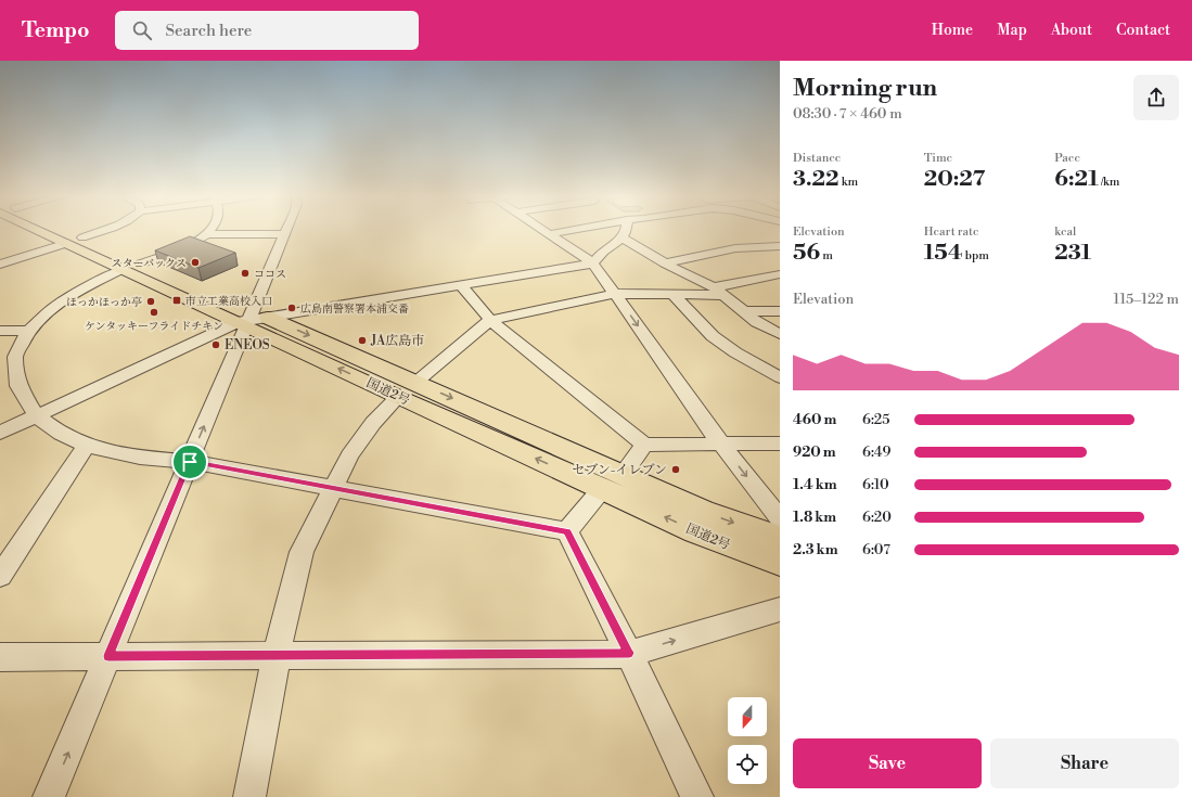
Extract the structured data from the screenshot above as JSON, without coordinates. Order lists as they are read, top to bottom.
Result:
{
  "streets": {
    "highway": ["国道2号"]
  },
  "places": {
    "other": [
      "スターバックス",
      "ココス",
      "ほっかほっか亭",
      "広島南警察署本浦交番",
      "ケンタッキーフライドチキン",
      "JA広島市",
      "ENEOS",
      "セブン-イレブン"
    ],
    "transit": ["市立工業高校入口"]
  },
  "north": "bottom",
  "page": {
    "header": "Tempo",
    "search": "Search here",
    "nav": [
      "Home",
      "Map",
      "About",
      "Contact"
    ],
    "heading": ["Morning run", "08:30 · 7 × 460 m"],
    "stats": [
      ["Distance", "3.22 km"],
      ["Time", "20:27"],
      ["Pace", "6:21 /km"],
      ["Elevation", "56 m"],
      ["Heart rate", "154 bpm"],
      ["kcal", "231"]
    ],
    "chart": ["Elevation", "115–122 m"],
    "list": [
      {
        "name": "460 m",
        "note": "6:25"
      },
      {
        "name": "920 m",
        "note": "6:49"
      },
      {
        "name": "1.4 km",
        "note": "6:10"
      },
      {
        "name": "1.8 km",
        "note": "6:20"
      },
      {
        "name": "2.3 km",
        "note": "6:07"
      }
    ],
    "buttons": ["Save", "Share"]
  }
}
